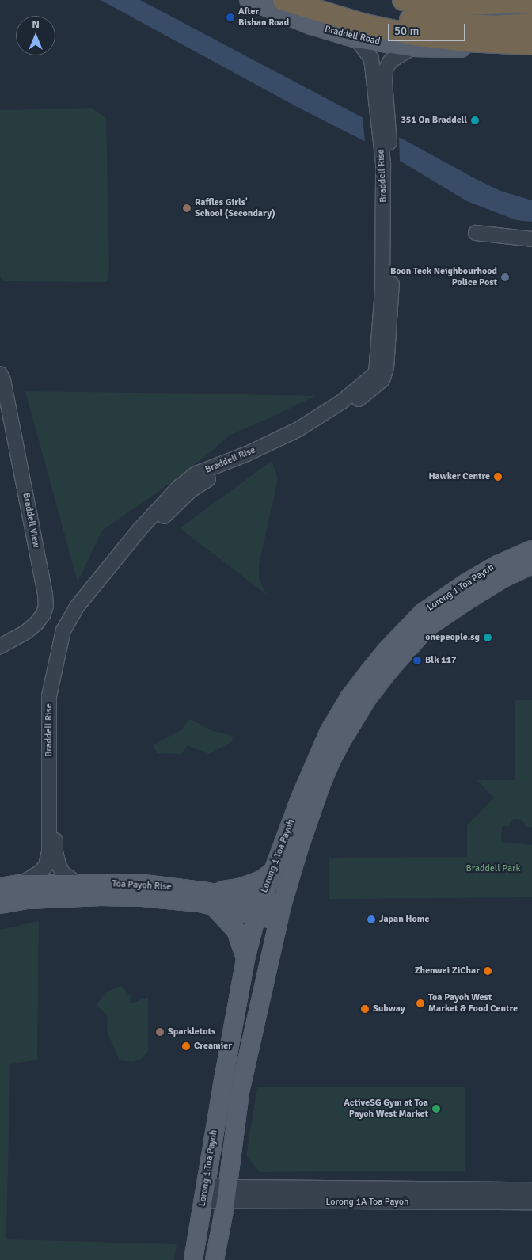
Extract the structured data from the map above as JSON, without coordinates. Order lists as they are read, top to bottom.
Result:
{
  "streets": {
    "main road": ["Braddell Road", "Lorong 1 Toa Payoh", "Toa Payoh Rise"],
    "street": ["Braddell Rise", "Braddell View", "Lorong 1A Toa Payoh"]
  },
  "crossings": [
    ["Braddell Road", "Braddell Rise"],
    ["Braddell Rise", "Toa Payoh Rise"],
    ["Lorong 1 Toa Payoh", "Toa Payoh Rise"],
    ["Lorong 1 Toa Payoh", "Lorong 1A Toa Payoh"]
  ],
  "parks": ["Braddell Park"],
  "places": [
    "After Bishan Road",
    "351 On Braddell",
    "Raffles Girls' School (Secondary)",
    "Boon Teck Neighbourhood Police Post",
    "Hawker Centre",
    "onepeople.sg",
    "Blk 117",
    "Japan Home",
    "Zhenwei ZiChar",
    "Toa Payoh West Market & Food Centre",
    "Subway",
    "Sparkletots",
    "Creamier",
    "ActiveSG Gym at Toa Payoh West Market"
  ],
  "scale_bar": "50 m",
  "north": "top"
}
